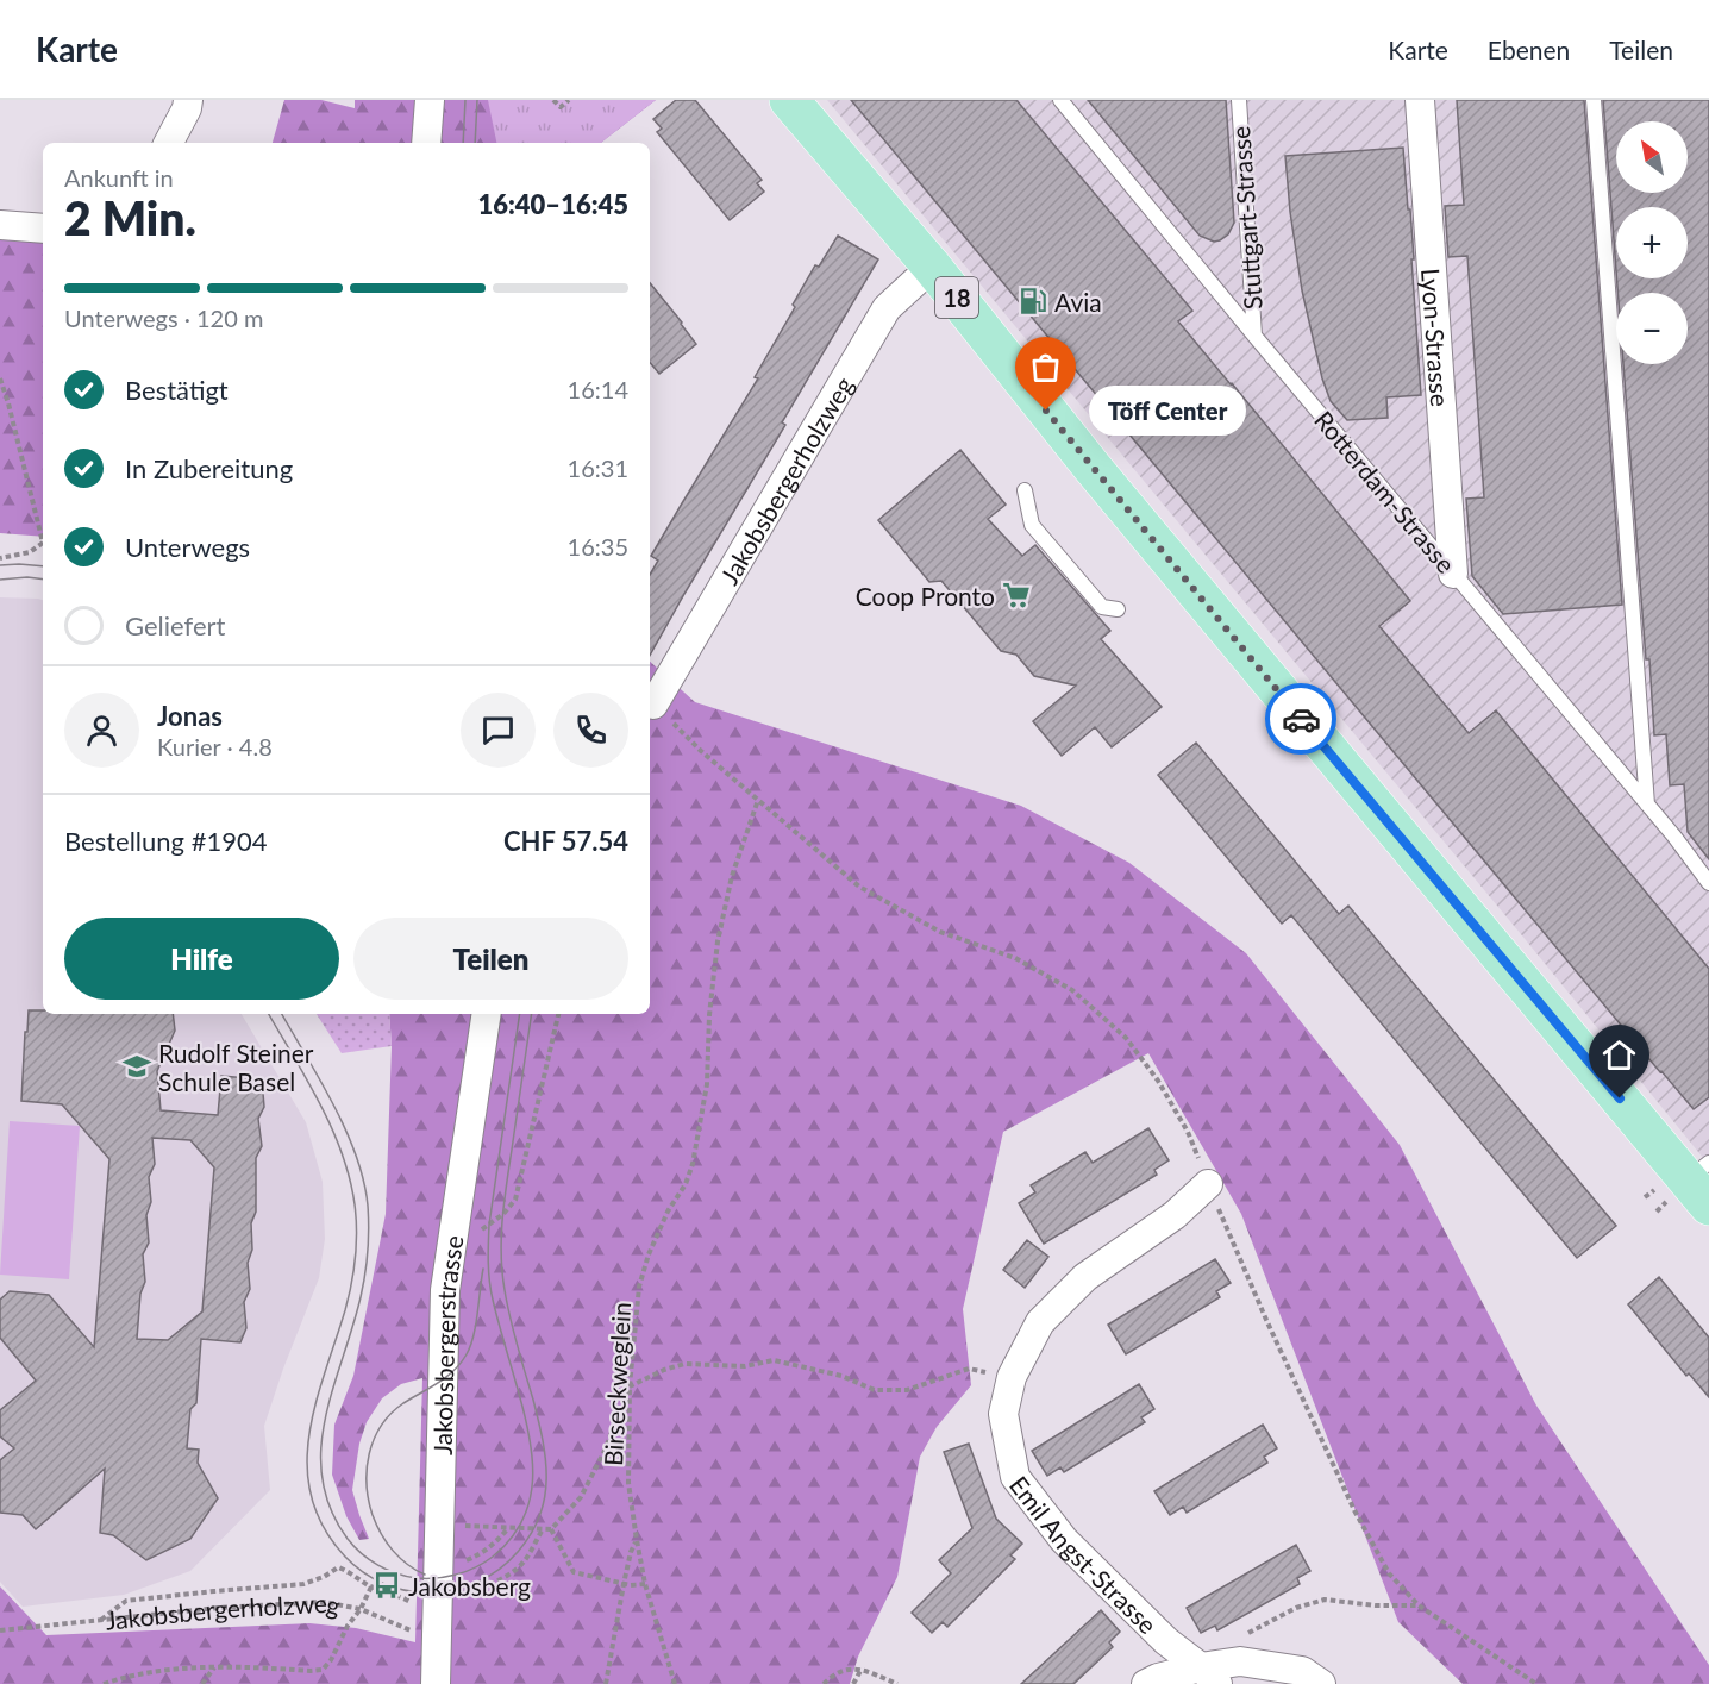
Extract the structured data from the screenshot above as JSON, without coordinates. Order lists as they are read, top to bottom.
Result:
{
  "streets": {
    "main road": ["18"],
    "street": [
      "Lyon-Strasse",
      "Jakobsbergerholzweg",
      "Jakobsbergerstrasse",
      "Emil Angst-Strasse"
    ],
    "lane": ["Stuttgart-Strasse", "Rotterdam-Strasse"],
    "path": ["Birseckweglein"]
  },
  "crossings": [
    ["Stuttgart-Strasse", "Rotterdam-Strasse"],
    ["18", "Jakobsbergerholzweg"],
    ["Lyon-Strasse", "Rotterdam-Strasse"],
    ["Jakobsbergerholzweg", "Jakobsbergerstrasse"]
  ],
  "places": {
    "fuel station": ["Avia"],
    "other": ["Töff Center"],
    "supermarket": ["Coop Pronto"],
    "school or university": ["Rudolf Steiner Schule Basel"],
    "bus stop": ["Jakobsberg"]
  },
  "north": "top left",
  "page": {
    "header": "Karte",
    "nav": ["Karte", "Ebenen", "Teilen"],
    "map_buttons": ["+", "−"],
    "heading": ["2 Min.", "Ankunft in", "16:40–16:45"],
    "panel": [
      "Jonas",
      "Kurier · 4.8",
      "Bestellung #1904",
      "CHF 57.54"
    ],
    "bar": "Unterwegs · 120 m",
    "list": [
      ["Bestätigt", "16:14"],
      ["In Zubereitung", "16:31"],
      ["Unterwegs", "16:35"],
      "Geliefert"
    ],
    "bubble": "Töff Center",
    "buttons": ["Hilfe", "Teilen"]
  }
}
